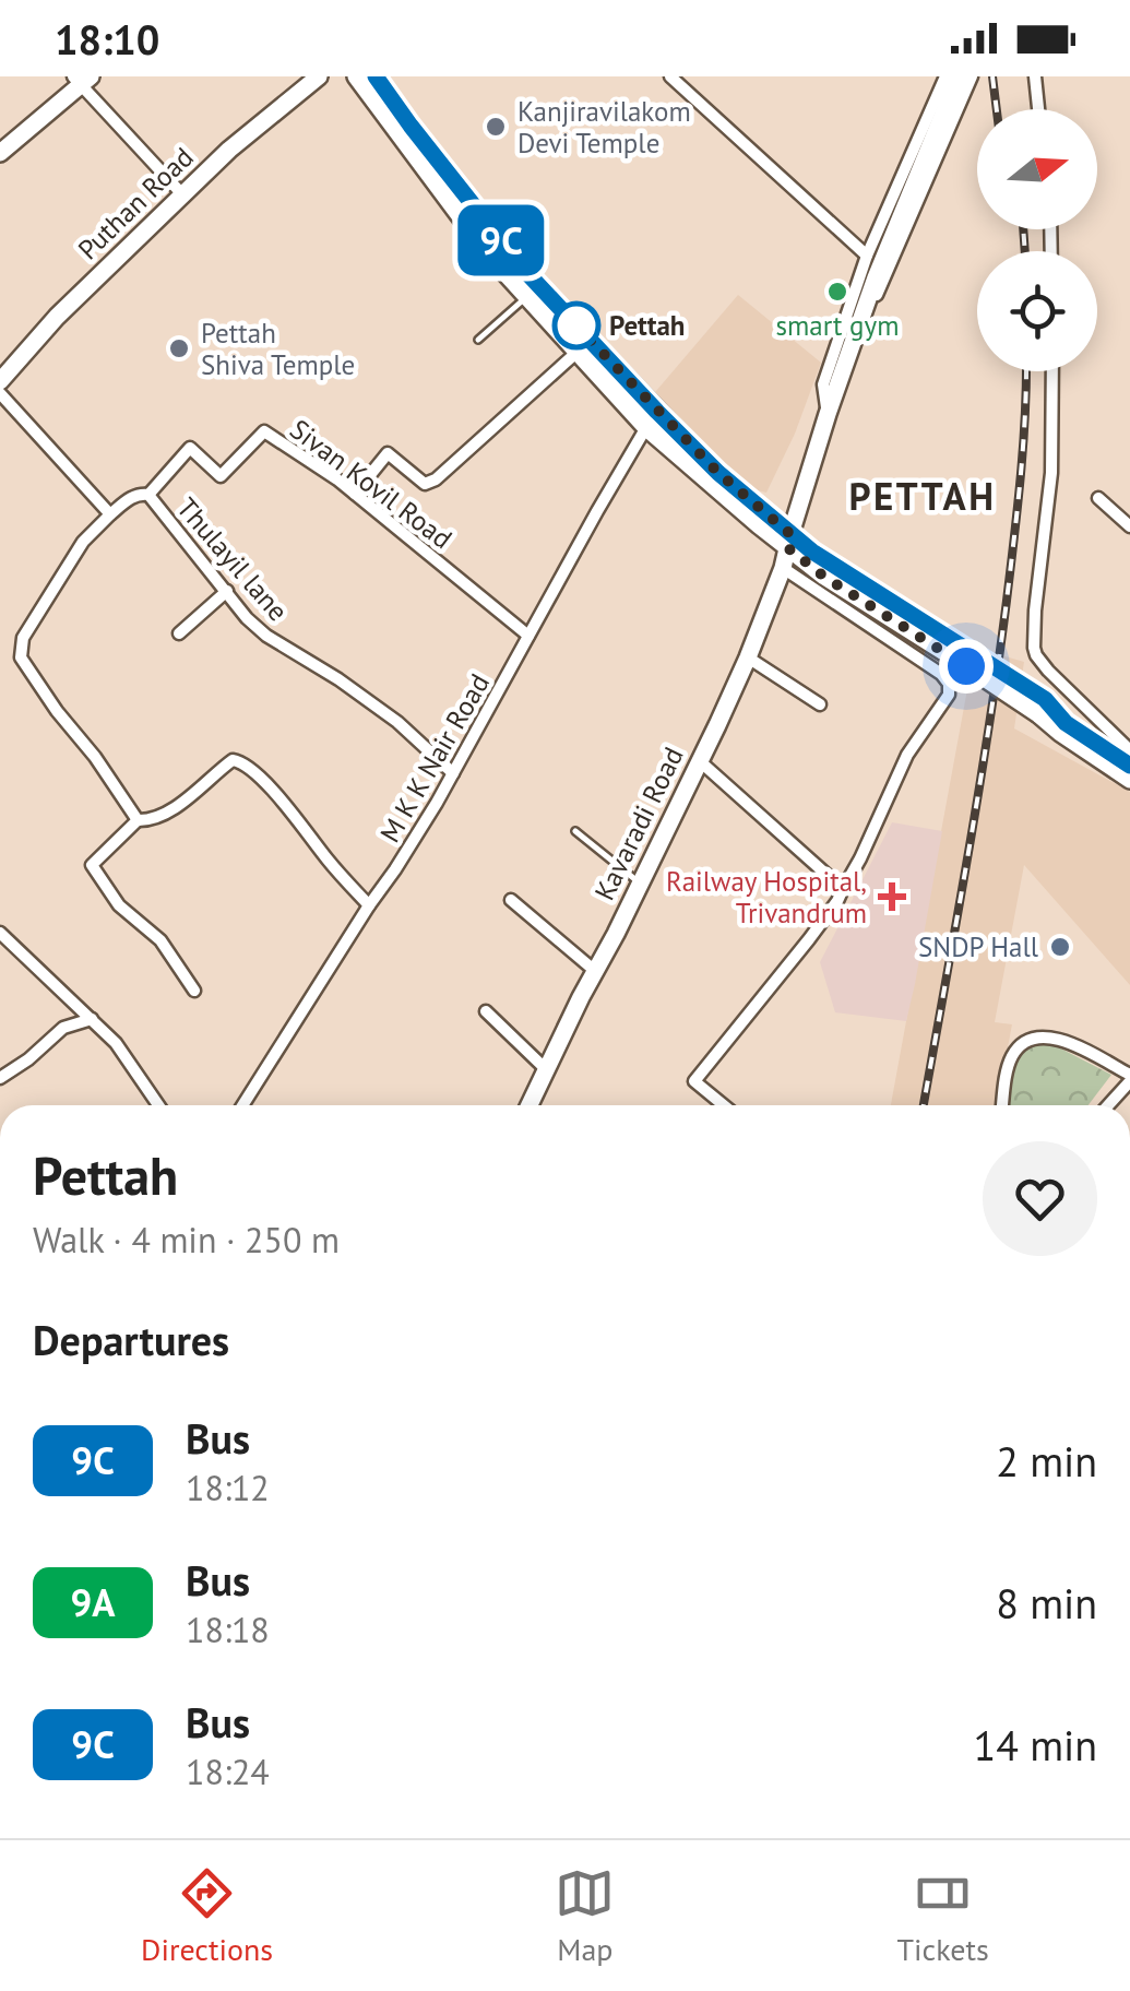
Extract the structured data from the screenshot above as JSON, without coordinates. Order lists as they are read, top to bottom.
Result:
{
  "streets": {
    "main road": ["Puthan Road", "Kavaradi Road"],
    "street": ["Sivan Kovil Road", "Thulayil lane", "M K K Nair Road"]
  },
  "crossings": [
    ["Sivan Kovil Road", "Thulayil lane"],
    ["Sivan Kovil Road", "M K K Nair Road"],
    ["Thulayil lane", "M K K Nair Road"]
  ],
  "districts": ["PETTAH"],
  "places": {
    "other": [
      "Kanjiravilakom Devi Temple",
      "smart gym",
      "Pettah",
      "Pettah Shiva Temple",
      "SNDP Hall"
    ],
    "health": ["Railway Hospital, Trivandrum"]
  },
  "lines": ["bus line 9C"],
  "north": "right",
  "page": {
    "status": "18:10",
    "on_map": "9C",
    "heading": [
      ["Pettah", "Walk · 4 min · 250 m"],
      "Departures"
    ],
    "list": [
      {
        "mark": "9C",
        "name": "Bus",
        "note": "18:12",
        "value": "2 min"
      },
      {
        "mark": "9A",
        "name": "Bus",
        "note": "18:18",
        "value": "8 min"
      },
      {
        "mark": "9C",
        "name": "Bus",
        "note": "18:24",
        "value": "14 min"
      }
    ],
    "tabs": ["Directions", "Map", "Tickets"]
  }
}
